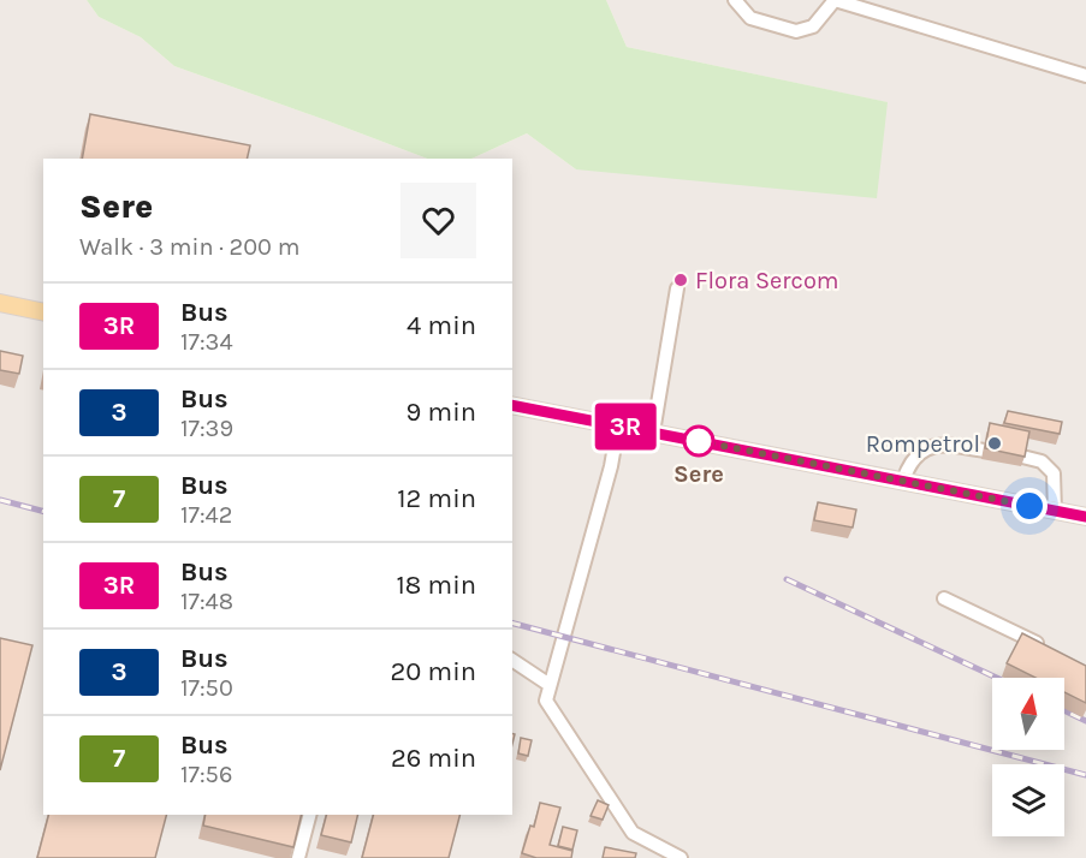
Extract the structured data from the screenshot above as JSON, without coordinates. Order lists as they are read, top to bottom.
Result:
{
  "places": ["Flora Sercom", "Sere", "Rompetrol"],
  "lines": ["bus line 3R"],
  "north": "top",
  "page": {
    "on_map": "3R",
    "heading": ["Sere", "Walk · 3 min · 200 m"],
    "list": [
      {
        "mark": "3R",
        "name": "Bus",
        "note": "17:34",
        "value": "4 min"
      },
      {
        "mark": "3",
        "name": "Bus",
        "note": "17:39",
        "value": "9 min"
      },
      {
        "mark": "7",
        "name": "Bus",
        "note": "17:42",
        "value": "12 min"
      },
      {
        "mark": "3R",
        "name": "Bus",
        "note": "17:48",
        "value": "18 min"
      },
      {
        "mark": "3",
        "name": "Bus",
        "note": "17:50",
        "value": "20 min"
      },
      {
        "mark": "7",
        "name": "Bus",
        "note": "17:56",
        "value": "26 min"
      }
    ]
  }
}
